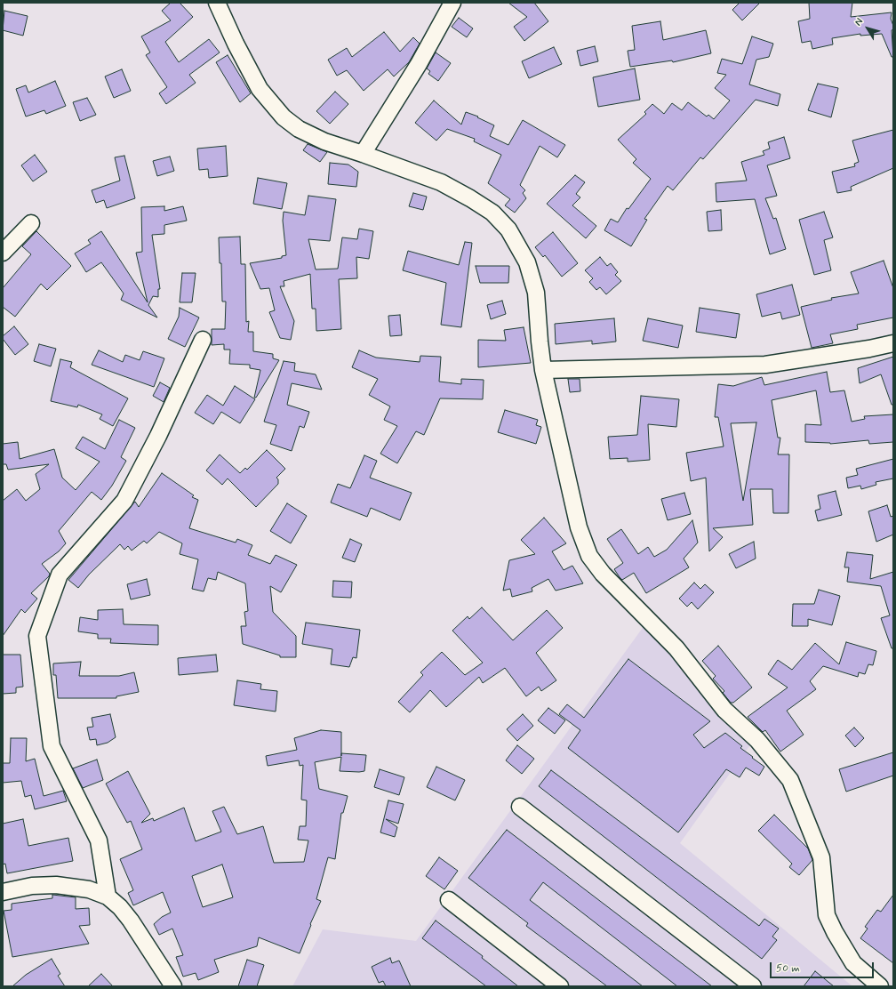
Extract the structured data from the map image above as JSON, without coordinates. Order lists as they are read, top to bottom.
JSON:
{
  "scale_bar": "50 m",
  "north": "top left"
}
